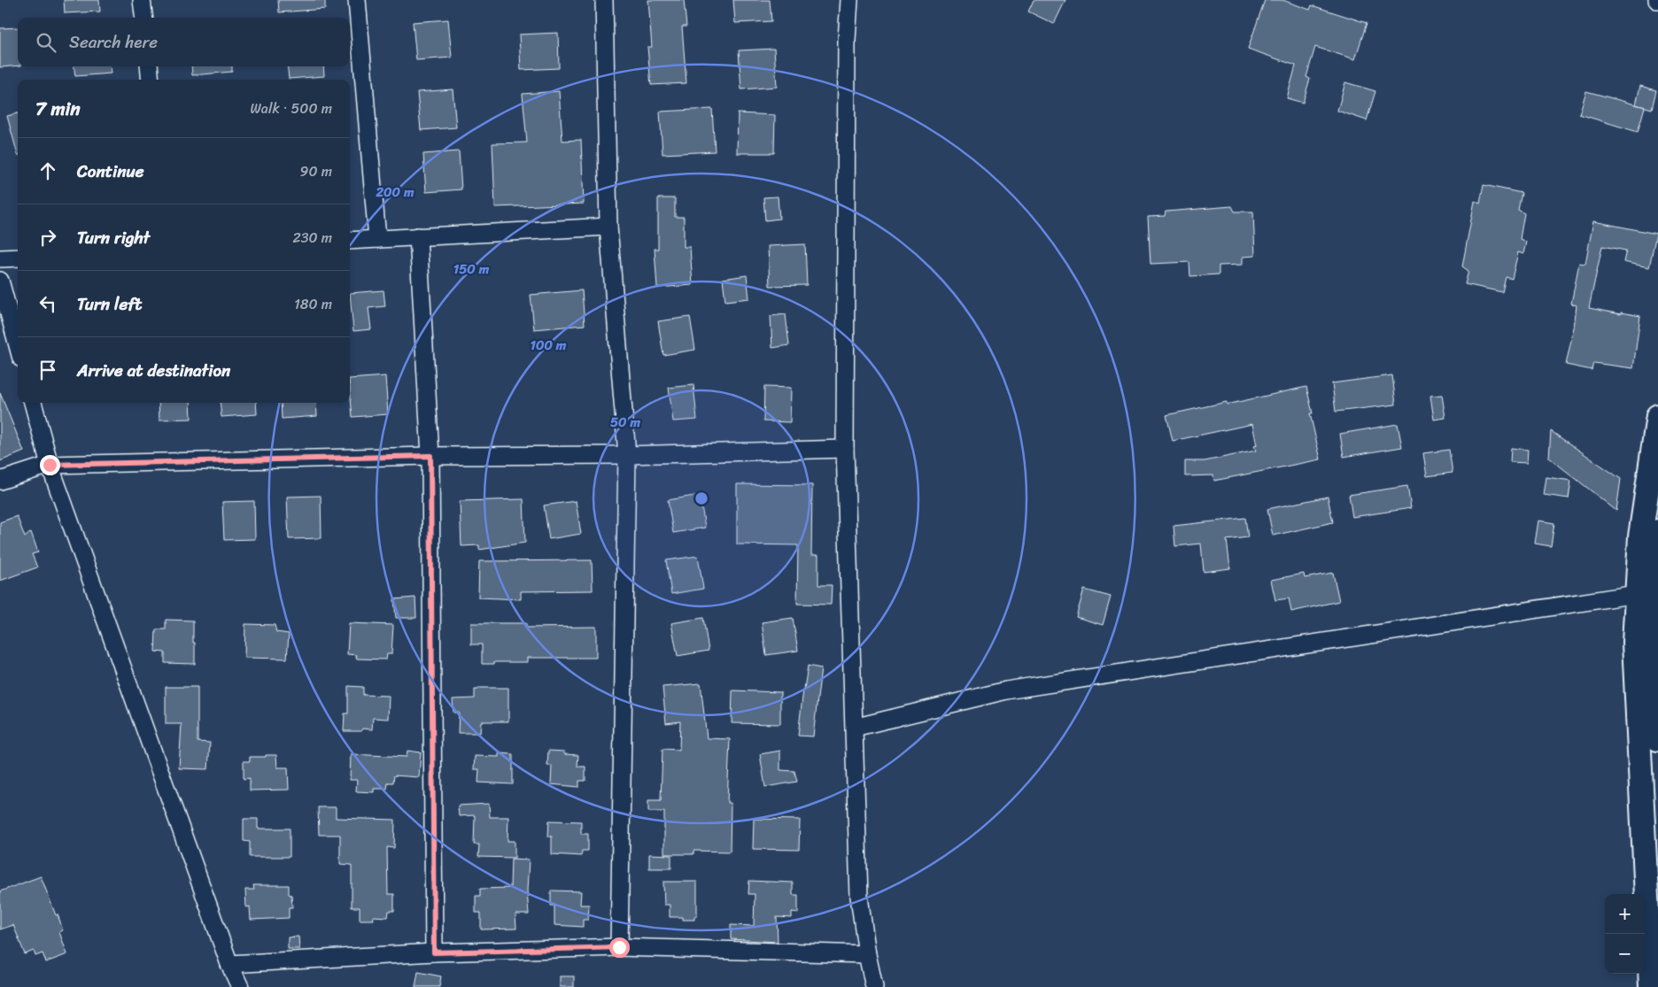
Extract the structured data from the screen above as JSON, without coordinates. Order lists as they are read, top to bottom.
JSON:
{
  "page": {
    "search": "Search here",
    "heading": ["7 min", "Walk · 500 m"],
    "list": [
      ["Continue", "90 m"],
      ["Turn right", "230 m"],
      ["Turn left", "180 m"],
      "Arrive at destination"
    ],
    "map_buttons": ["+", "−"]
  },
  "rings": [
    "200 m",
    "150 m",
    "100 m",
    "50 m"
  ]
}
